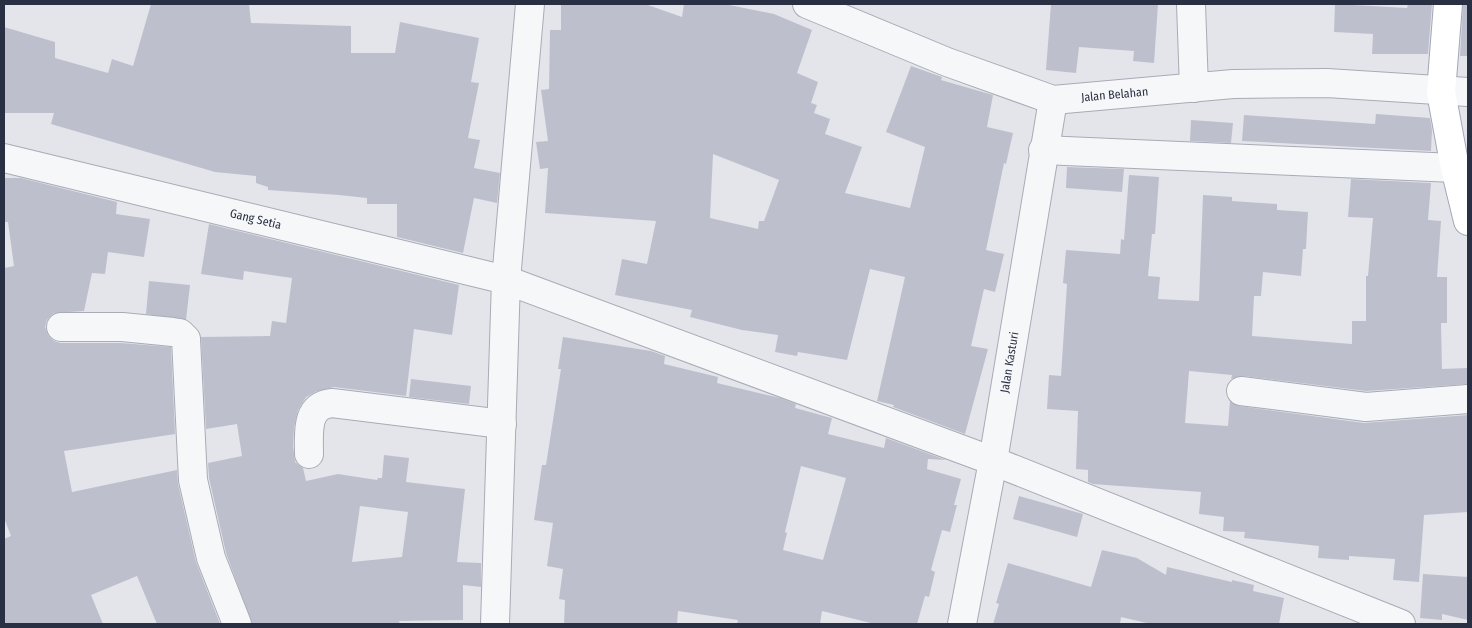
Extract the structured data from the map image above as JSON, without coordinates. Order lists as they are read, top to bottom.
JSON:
{
  "streets": {
    "street": ["Jalan Belahan", "Gang Setia", "Jalan Kasturi"]
  },
  "crossings": [
    ["Jalan Belahan", "Jalan Kasturi"],
    ["Gang Setia", "Jalan Kasturi"]
  ]
}
